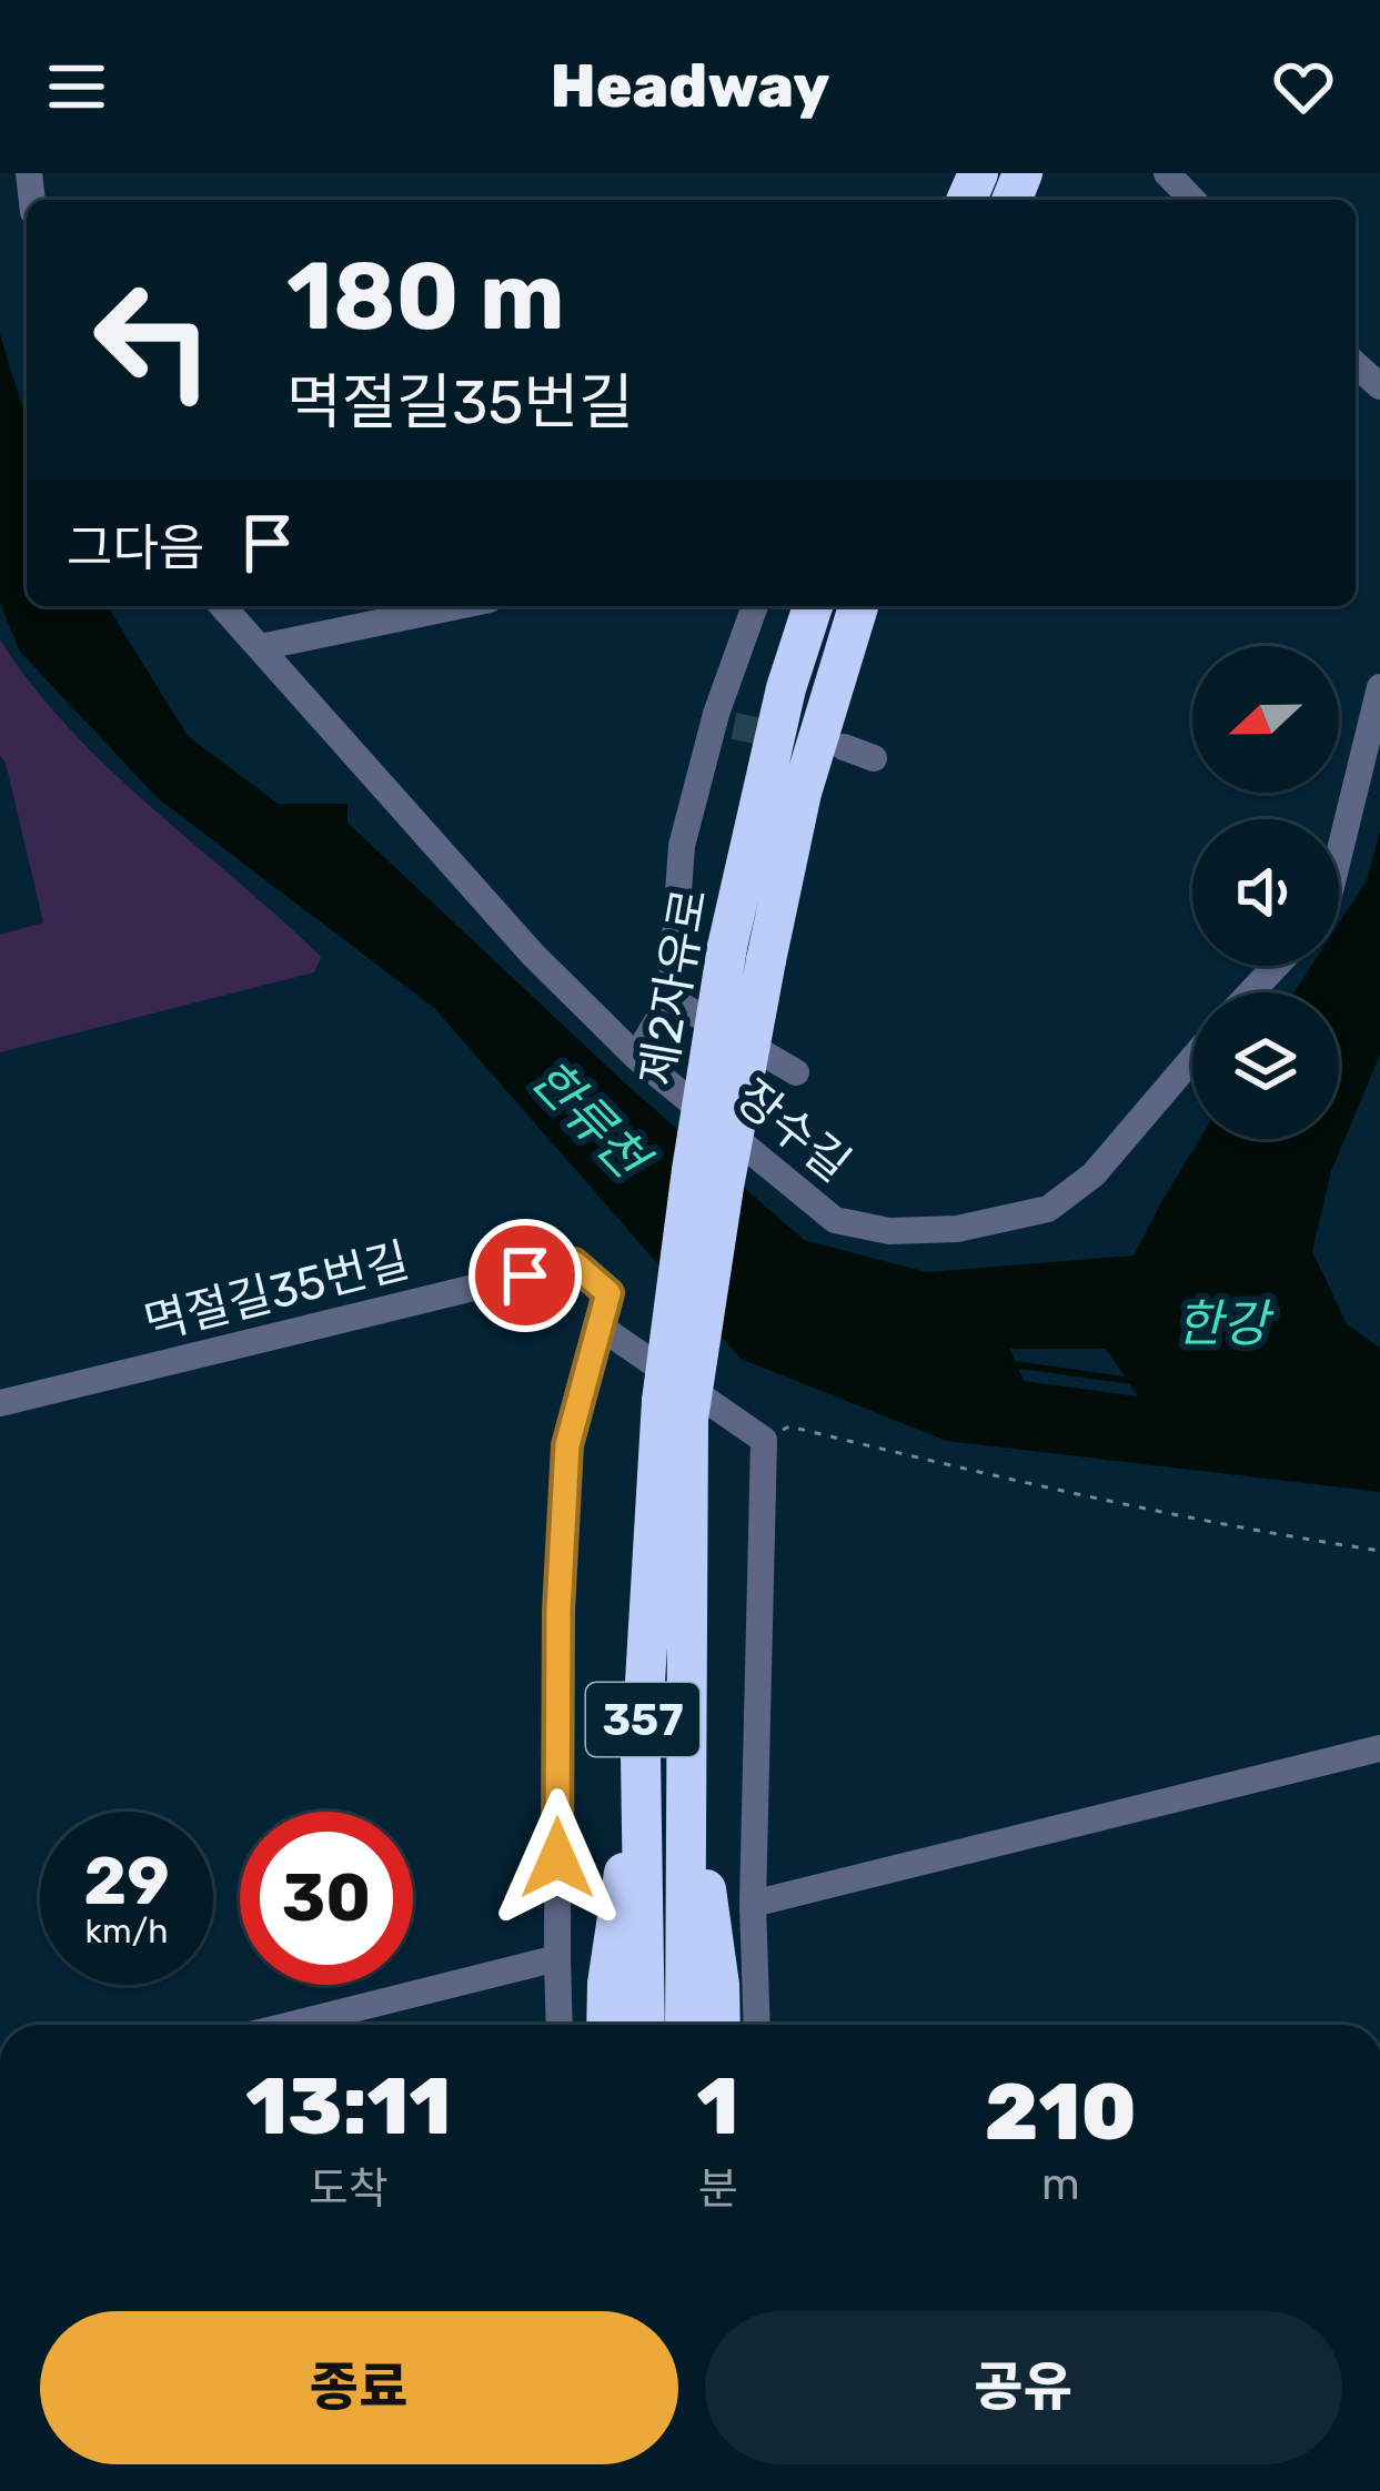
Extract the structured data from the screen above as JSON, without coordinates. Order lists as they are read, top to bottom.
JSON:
{
  "streets": {
    "highway": ["제2자유로", "357"],
    "street": ["장수길", "멱절길35번길"]
  },
  "water": ["한류천", "한강"],
  "north": "left",
  "page": {
    "header": "Headway",
    "turn": ["180 m", "멱절길35번길"],
    "then": "그다음",
    "speed": "29 km/h",
    "limit": "30",
    "eta": [
      "13:11",
      "도착",
      "1",
      "분",
      "210",
      "m"
    ],
    "buttons": ["종료", "공유"]
  }
}
